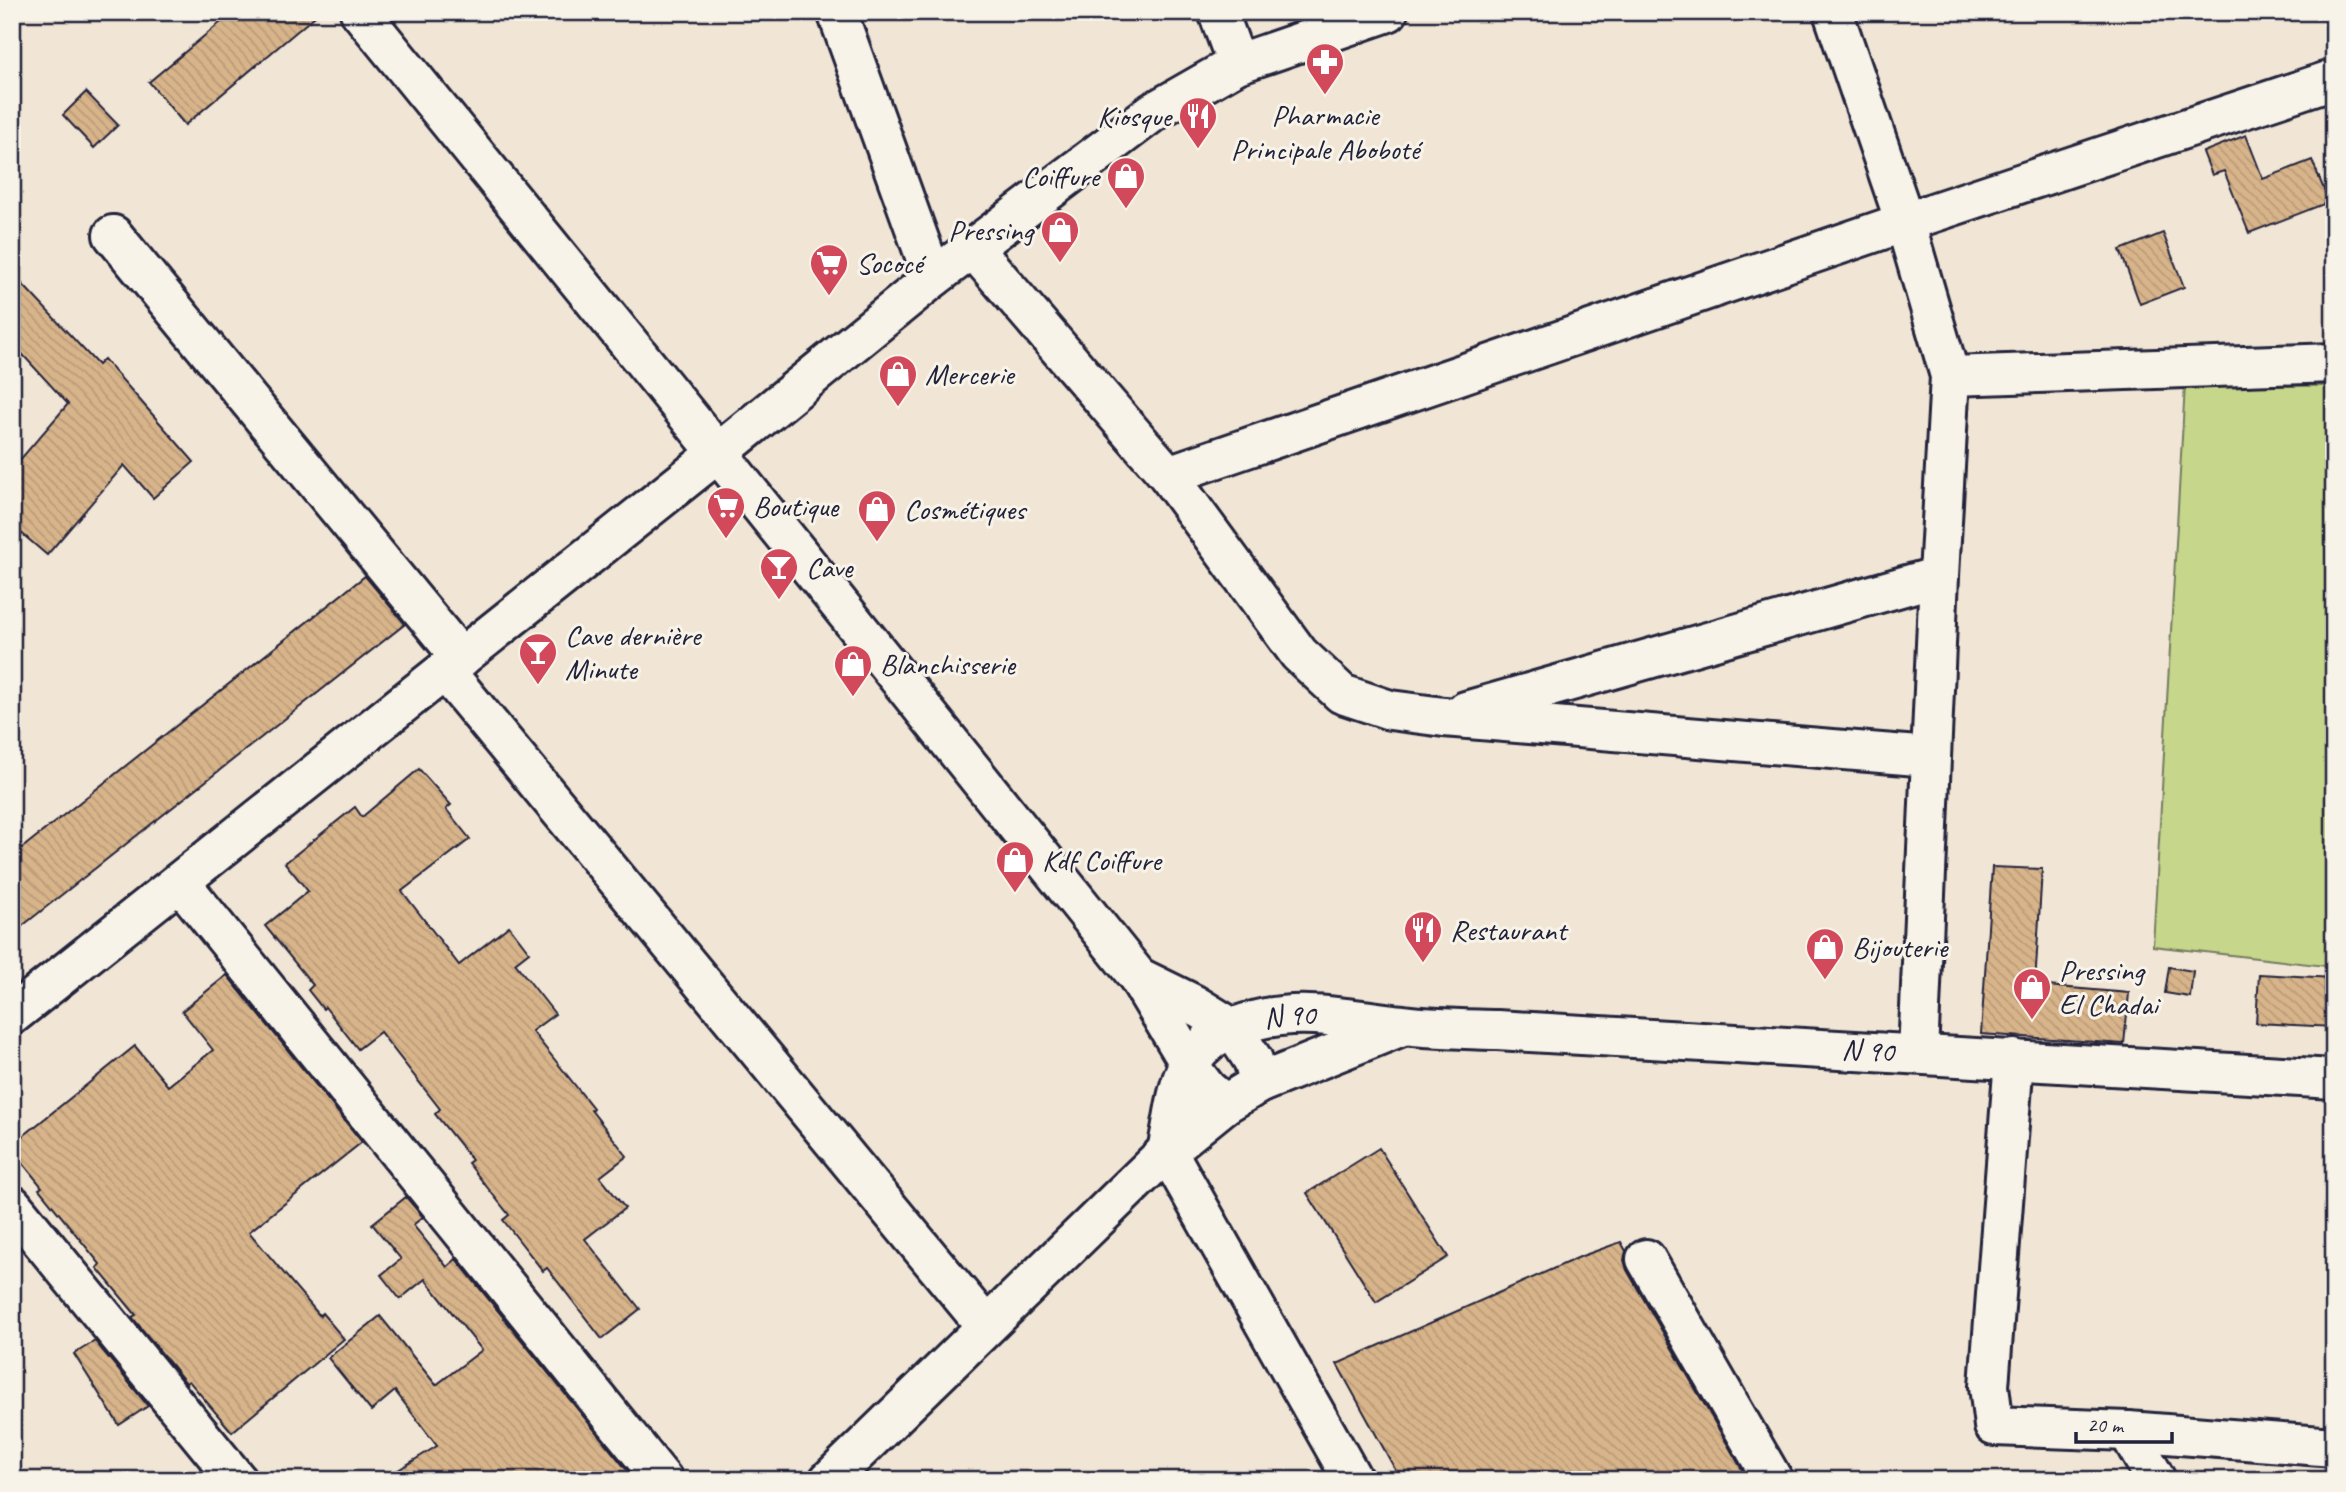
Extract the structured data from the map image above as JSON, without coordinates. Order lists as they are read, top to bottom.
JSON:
{
  "streets": {
    "street": ["N 90"]
  },
  "places": {
    "pharmacy": ["Pharmacie Principale Aboboté"],
    "restaurant": ["Kiosque", "Restaurant"],
    "shop": [
      "Coiffure",
      "Pressing",
      "Mercerie",
      "Cosmétiques",
      "Blanchisserie",
      "Kdf Coiffure",
      "Bijouterie",
      "Pressing El Chadai"
    ],
    "supermarket": ["Sococé", "Boutique"],
    "bar": ["Cave", "Cave dernière Minute"]
  },
  "scale_bar": "20 m"
}
